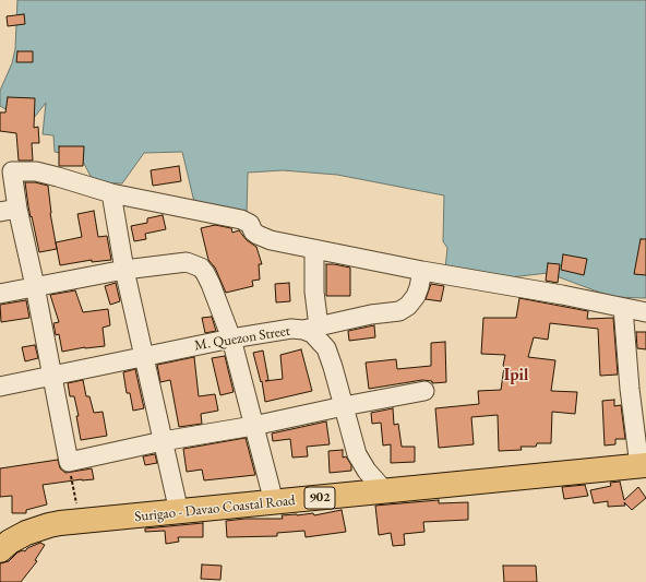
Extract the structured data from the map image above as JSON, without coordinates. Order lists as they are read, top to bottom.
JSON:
{
  "streets": {
    "highway": ["902", "Surigao - Davao Coastal Road"],
    "street": ["M. Quezon Street"]
  },
  "crossings": [
    ["M. Quezon Street", "Surigao - Davao Coastal Road"]
  ],
  "districts": ["Ipil"]
}
